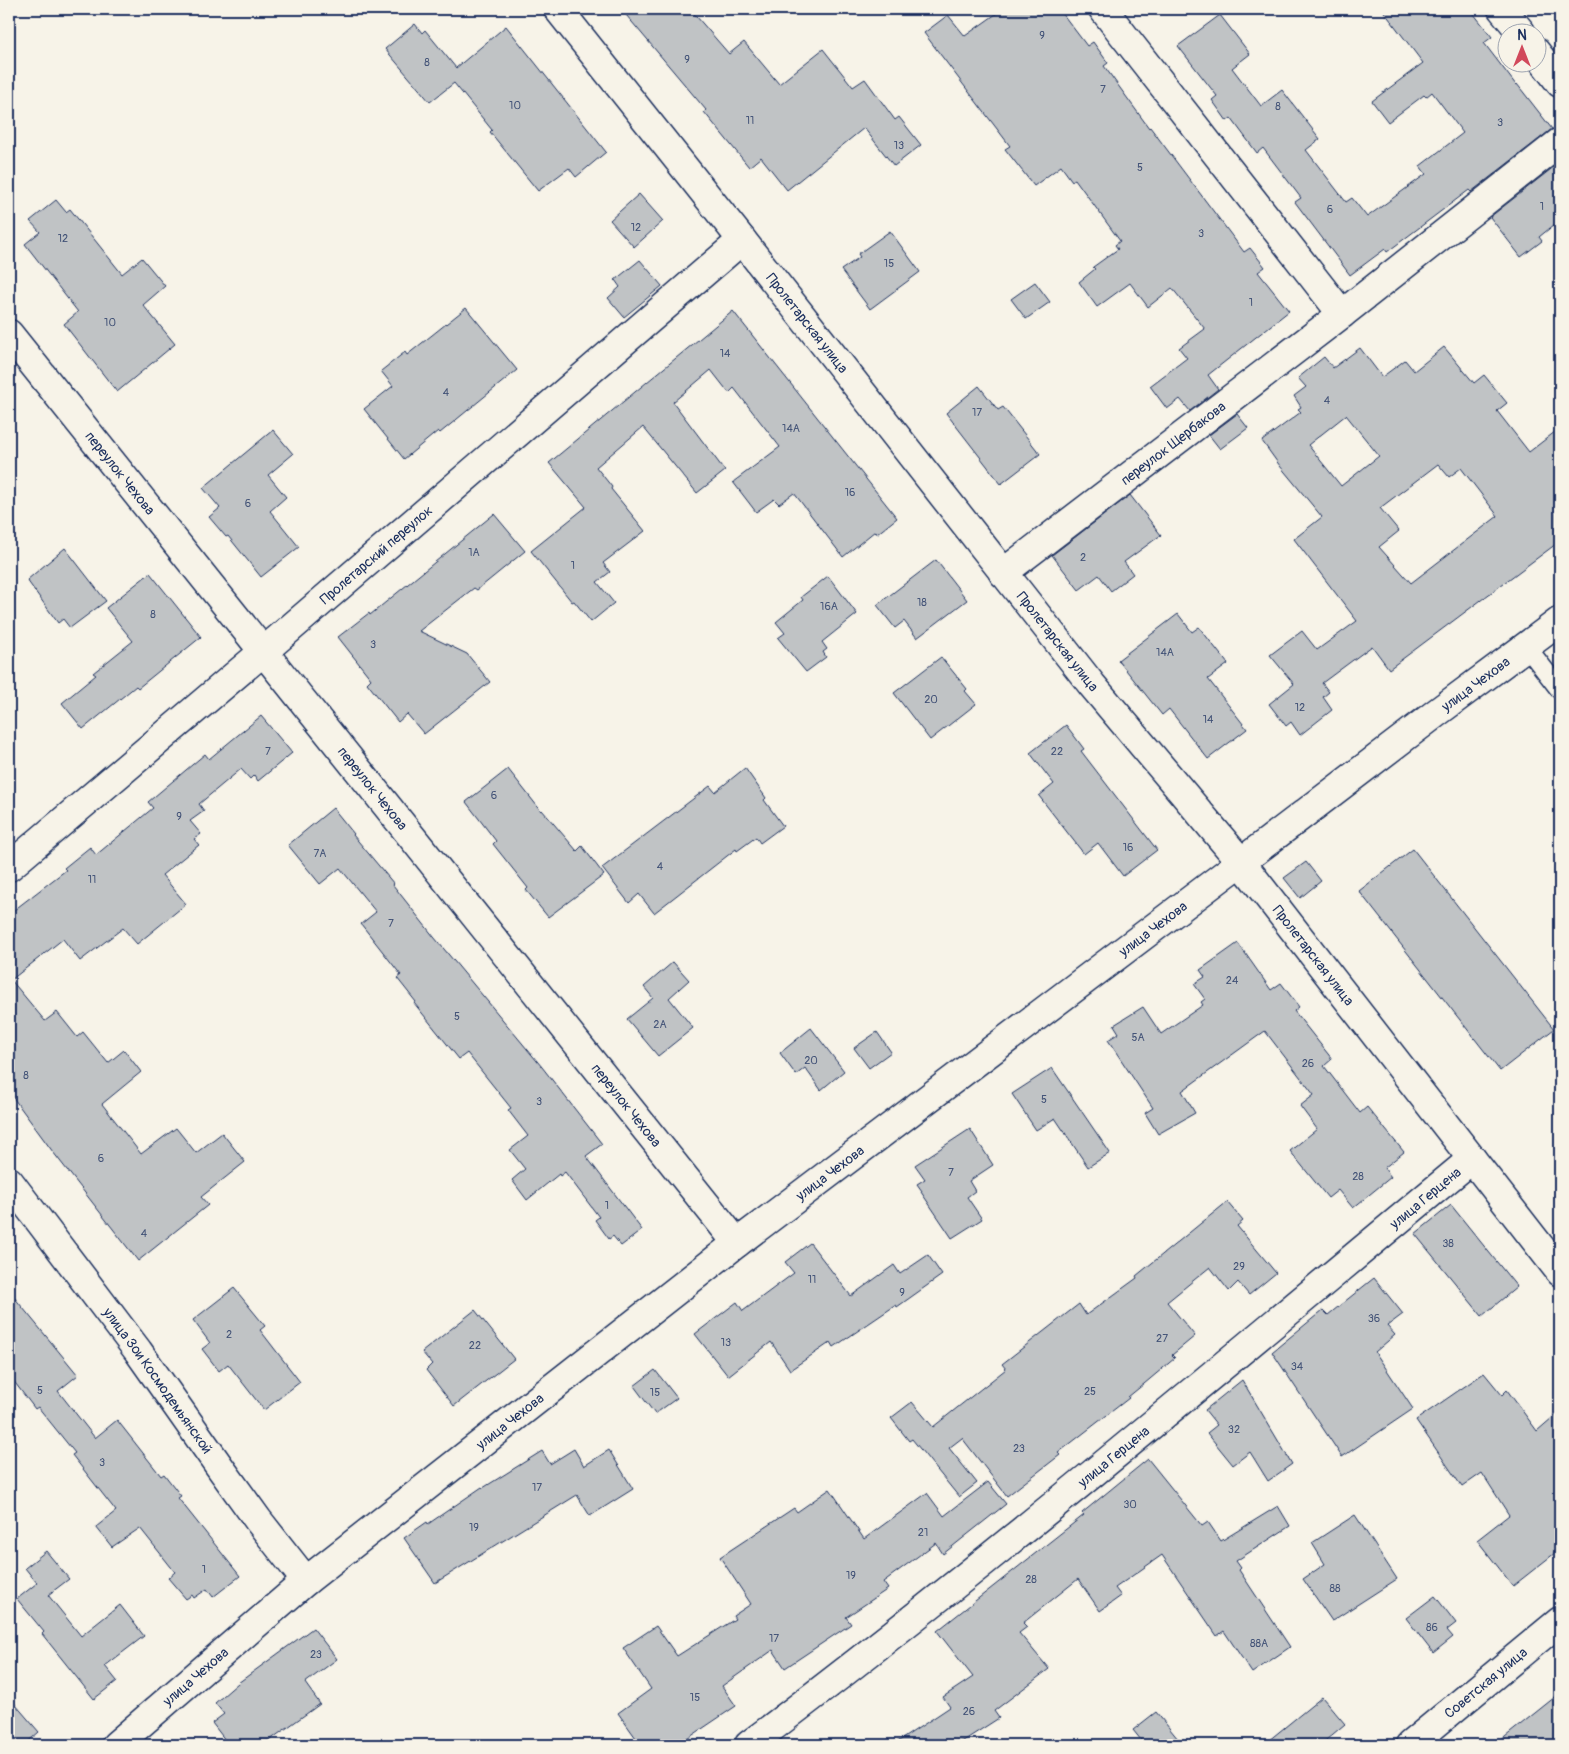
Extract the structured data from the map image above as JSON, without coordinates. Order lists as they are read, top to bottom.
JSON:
{
  "streets": {
    "street": [
      "Пролетарская улица",
      "переулок Щербакова",
      "переулок Чехова",
      "Пролетарский переулок",
      "улица Чехова",
      "улица Герцена",
      "улица Зои Космодемьянской",
      "Советская улица"
    ]
  },
  "crossings": [
    ["Пролетарская улица", "переулок Щербакова"],
    ["Пролетарская улица", "Пролетарский переулок"],
    ["Пролетарская улица", "улица Чехова"],
    ["Пролетарская улица", "улица Герцена"],
    ["переулок Чехова", "Пролетарский переулок"],
    ["переулок Чехова", "улица Чехова"],
    ["улица Чехова", "улица Зои Космодемьянской"]
  ],
  "house_numbers": [
    "9",
    "9",
    "8",
    "7",
    "10",
    "8",
    "11",
    "3",
    "13",
    "5",
    "1",
    "6",
    "12",
    "3",
    "12",
    "15",
    "1",
    "10",
    "14",
    "4",
    "4",
    "17",
    "14А",
    "16",
    "6",
    "1А",
    "2",
    "1",
    "18",
    "16А",
    "8",
    "3",
    "14А",
    "20",
    "12",
    "14",
    "7",
    "22",
    "6",
    "9",
    "16",
    "7А",
    "4",
    "11",
    "7",
    "24",
    "5",
    "2А",
    "5А",
    "20",
    "26",
    "8",
    "5",
    "3",
    "6",
    "7",
    "28",
    "1",
    "4",
    "38",
    "29",
    "11",
    "9",
    "36",
    "2",
    "27",
    "13",
    "22",
    "34",
    "5",
    "25",
    "15",
    "32",
    "23",
    "3",
    "17",
    "30",
    "19",
    "21",
    "1",
    "19",
    "28",
    "88",
    "86",
    "17",
    "88А",
    "23",
    "15",
    "26"
  ],
  "north": "top"
}
